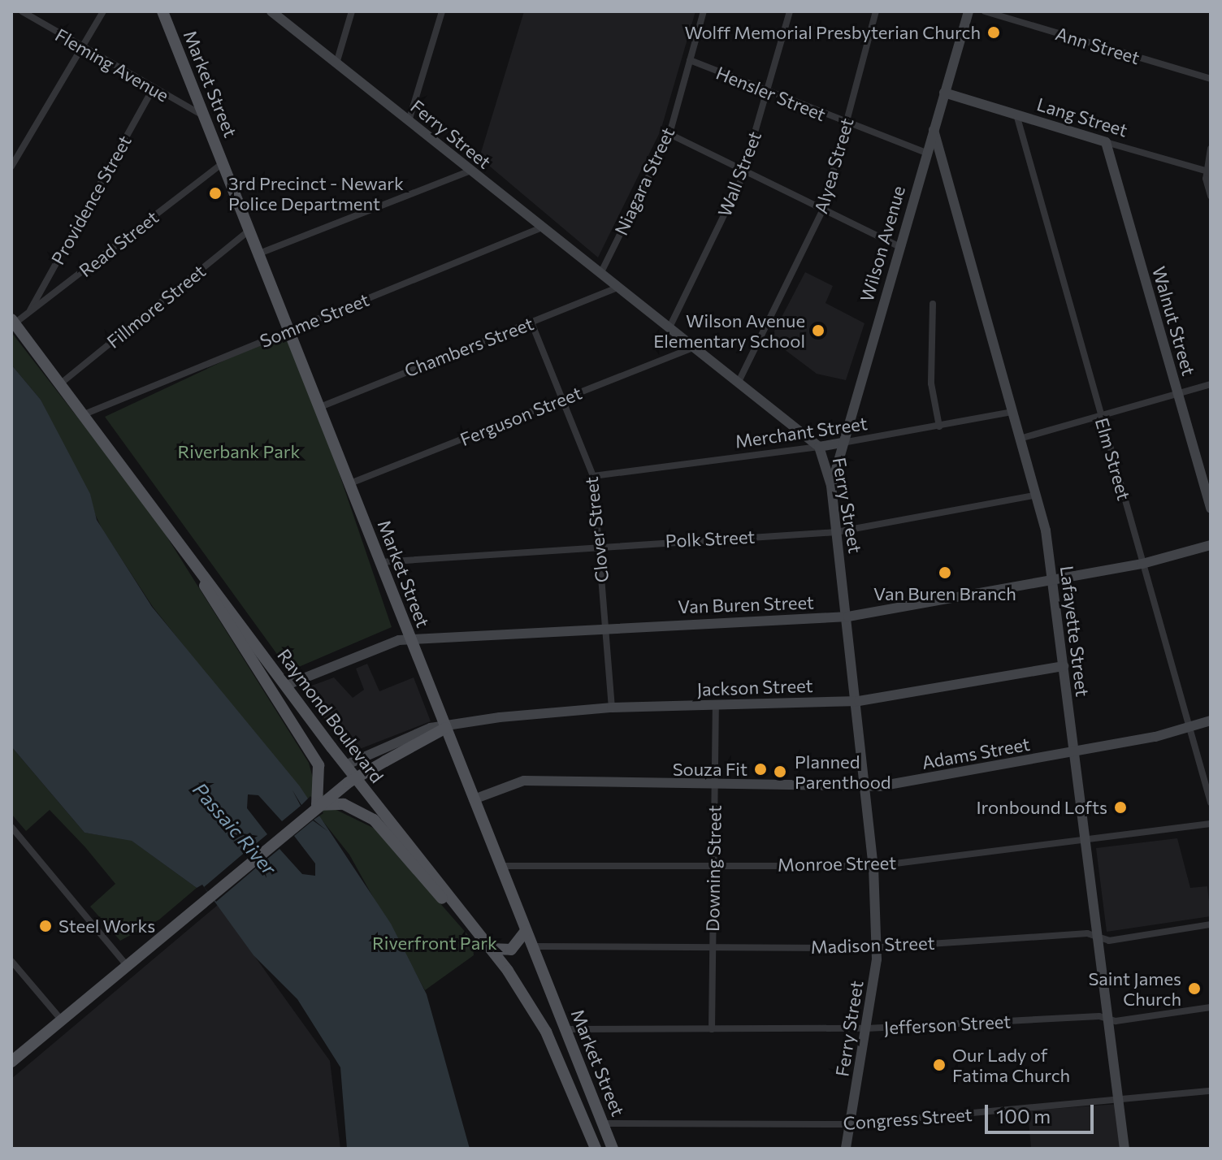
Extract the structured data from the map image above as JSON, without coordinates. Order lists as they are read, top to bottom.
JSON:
{
  "streets": {
    "main road": ["Market Street", "Jackson Street", "Raymond Boulevard"],
    "street": [
      "Ann Street",
      "Fleming Avenue",
      "Hensler Street",
      "Lang Street",
      "Ferry Street",
      "Alyea Street",
      "Wall Street",
      "Niagara Street",
      "Providence Street",
      "Read Street",
      "Wilson Avenue",
      "Fillmore Street",
      "Somme Street",
      "Walnut Street",
      "Chambers Street",
      "Ferguson Street",
      "Merchant Street",
      "Elm Street",
      "Clover Street",
      "Polk Street",
      "Van Buren Street",
      "Lafayette Street",
      "Adams Street",
      "Monroe Street",
      "Downing Street",
      "Madison Street",
      "Jefferson Street",
      "Congress Street"
    ]
  },
  "crossings": [
    ["Fleming Avenue", "Market Street"],
    ["Fleming Avenue", "Providence Street"],
    ["Market Street", "Read Street"],
    ["Market Street", "Fillmore Street"],
    ["Market Street", "Somme Street"],
    ["Market Street", "Chambers Street"],
    ["Market Street", "Ferguson Street"],
    ["Market Street", "Polk Street"],
    ["Market Street", "Van Buren Street"],
    ["Market Street", "Jackson Street"],
    ["Market Street", "Adams Street"],
    ["Market Street", "Monroe Street"],
    ["Market Street", "Madison Street"],
    ["Market Street", "Jefferson Street"],
    ["Market Street", "Congress Street"],
    ["Hensler Street", "Alyea Street"],
    ["Hensler Street", "Wall Street"],
    ["Hensler Street", "Niagara Street"],
    ["Hensler Street", "Wilson Avenue"],
    ["Lang Street", "Wilson Avenue"],
    ["Lang Street", "Walnut Street"],
    ["Lang Street", "Elm Street"],
    ["Ferry Street", "Alyea Street"],
    ["Ferry Street", "Wall Street"],
    ["Ferry Street", "Niagara Street"],
    ["Ferry Street", "Wilson Avenue"],
    ["Ferry Street", "Somme Street"],
    ["Ferry Street", "Chambers Street"],
    ["Ferry Street", "Ferguson Street"],
    ["Ferry Street", "Merchant Street"],
    ["Ferry Street", "Polk Street"],
    ["Ferry Street", "Van Buren Street"],
    ["Ferry Street", "Jackson Street"],
    ["Ferry Street", "Adams Street"],
    ["Ferry Street", "Monroe Street"],
    ["Ferry Street", "Madison Street"],
    ["Ferry Street", "Jefferson Street"],
    ["Ferry Street", "Congress Street"],
    ["Providence Street", "Read Street"],
    ["Read Street", "Raymond Boulevard"],
    ["Wilson Avenue", "Merchant Street"],
    ["Wilson Avenue", "Lafayette Street"],
    ["Fillmore Street", "Raymond Boulevard"],
    ["Somme Street", "Raymond Boulevard"],
    ["Chambers Street", "Clover Street"],
    ["Ferguson Street", "Clover Street"],
    ["Merchant Street", "Clover Street"],
    ["Merchant Street", "Lafayette Street"],
    ["Elm Street", "Van Buren Street"],
    ["Elm Street", "Adams Street"],
    ["Clover Street", "Polk Street"],
    ["Clover Street", "Van Buren Street"],
    ["Clover Street", "Jackson Street"],
    ["Polk Street", "Lafayette Street"],
    ["Van Buren Street", "Lafayette Street"],
    ["Van Buren Street", "Raymond Boulevard"],
    ["Lafayette Street", "Jackson Street"],
    ["Lafayette Street", "Adams Street"],
    ["Lafayette Street", "Monroe Street"],
    ["Lafayette Street", "Madison Street"],
    ["Lafayette Street", "Jefferson Street"],
    ["Lafayette Street", "Congress Street"],
    ["Jackson Street", "Raymond Boulevard"],
    ["Jackson Street", "Downing Street"],
    ["Adams Street", "Downing Street"],
    ["Monroe Street", "Downing Street"],
    ["Downing Street", "Madison Street"],
    ["Downing Street", "Jefferson Street"]
  ],
  "water": ["Passaic River"],
  "parks": ["Riverbank Park", "Riverfront Park"],
  "places": [
    "Wolff Memorial Presbyterian Church",
    "3rd Precinct - Newark Police Department",
    "Wilson Avenue Elementary School",
    "Van Buren Branch",
    "Souza Fit",
    "Planned Parenthood",
    "Ironbound Lofts",
    "Steel Works",
    "Saint James Church",
    "Our Lady of Fatima Church"
  ],
  "scale_bar": "100 m"
}
